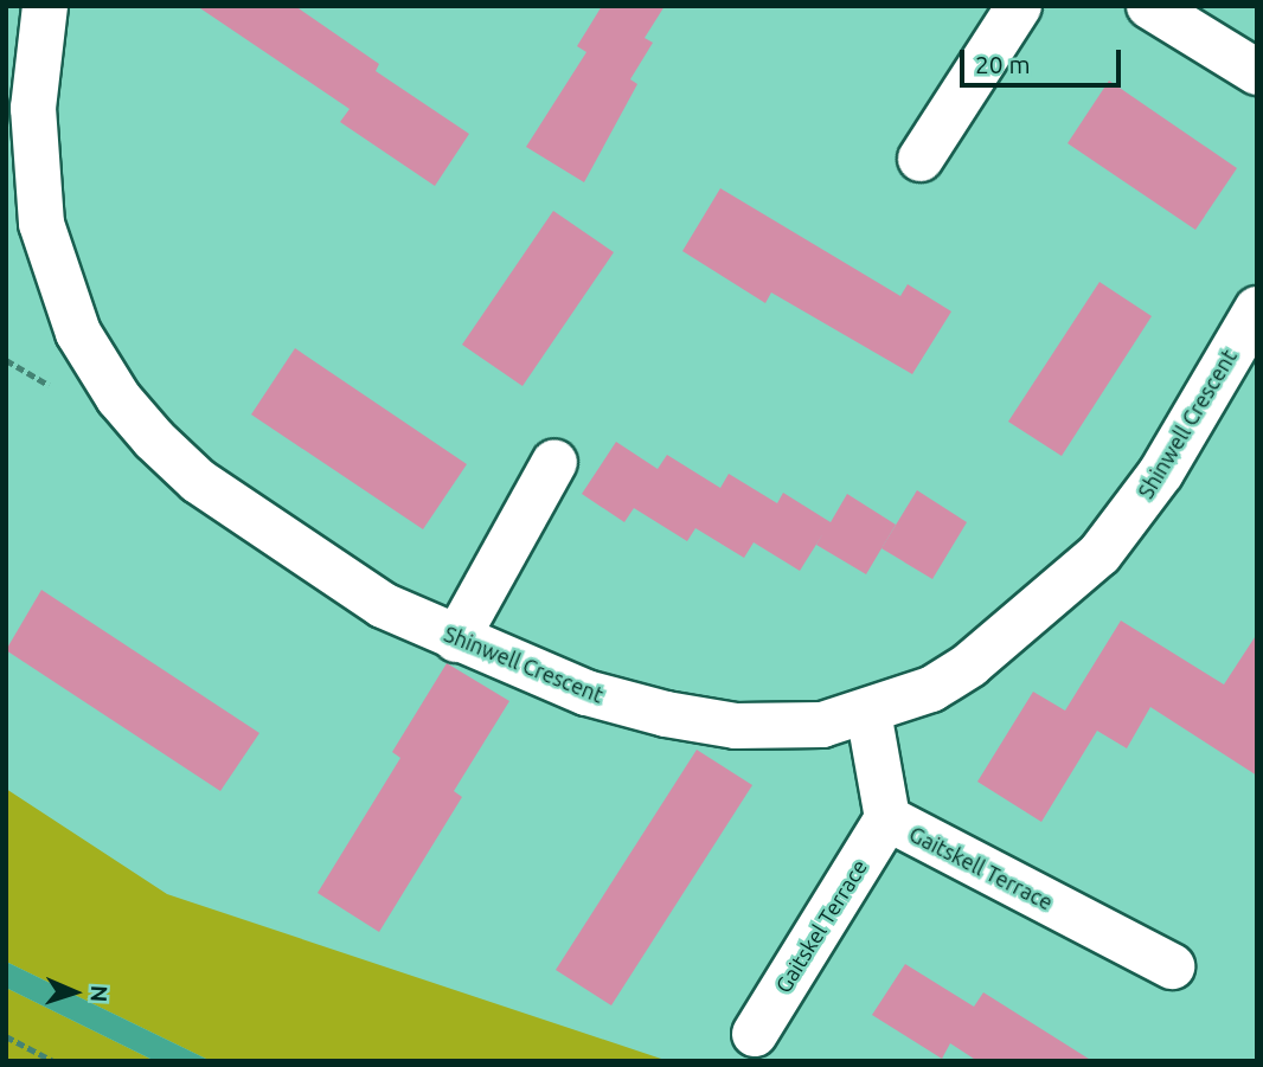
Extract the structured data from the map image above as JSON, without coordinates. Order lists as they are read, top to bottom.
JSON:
{
  "streets": {
    "street": ["Shinwell Crescent", "Gaitskell Terrace", "Gaitskel Terrace"]
  },
  "crossings": [
    ["Shinwell Crescent", "Gaitskell Terrace"],
    ["Gaitskell Terrace", "Gaitskel Terrace"]
  ],
  "scale_bar": "20 m",
  "north": "right"
}
